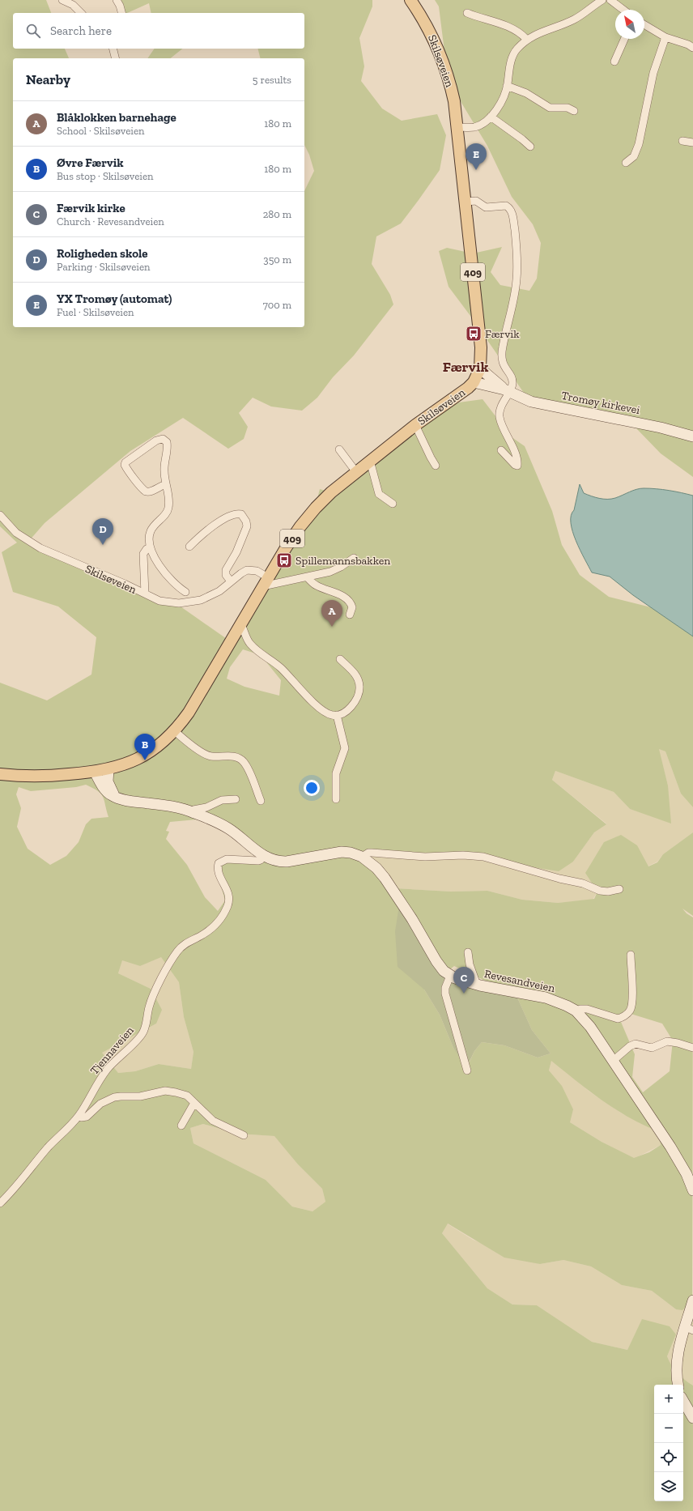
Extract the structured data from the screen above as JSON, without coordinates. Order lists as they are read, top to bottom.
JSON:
{
  "streets": {
    "main road": [
      "Skilsøveien",
      "409",
      "Tromøy kirkevei",
      "Revesandveien"
    ],
    "street": ["Tjennaveien"]
  },
  "crossings": [
    ["Skilsøveien", "Tromøy kirkevei"]
  ],
  "districts": ["Færvik"],
  "places": {
    "bus stop": ["Færvik", "Spillemannsbakken"]
  },
  "north": "top left",
  "page": {
    "search": "Search here",
    "heading": ["Nearby", "5 results"],
    "list": [
      {
        "mark": "A",
        "name": "Blåklokken barnehage",
        "note": "School · Skilsøveien",
        "value": "180 m"
      },
      {
        "mark": "B",
        "name": "Øvre Færvik",
        "note": "Bus stop · Skilsøveien",
        "value": "180 m"
      },
      {
        "mark": "C",
        "name": "Færvik kirke",
        "note": "Church · Revesandveien",
        "value": "280 m"
      },
      {
        "mark": "D",
        "name": "Roligheden skole",
        "note": "Parking · Skilsøveien",
        "value": "350 m"
      },
      {
        "mark": "E",
        "name": "YX Tromøy (automat)",
        "note": "Fuel · Skilsøveien",
        "value": "700 m"
      }
    ],
    "pins": [
      "E",
      "D",
      "A",
      "B",
      "C"
    ],
    "map_buttons": ["+", "−"]
  }
}
